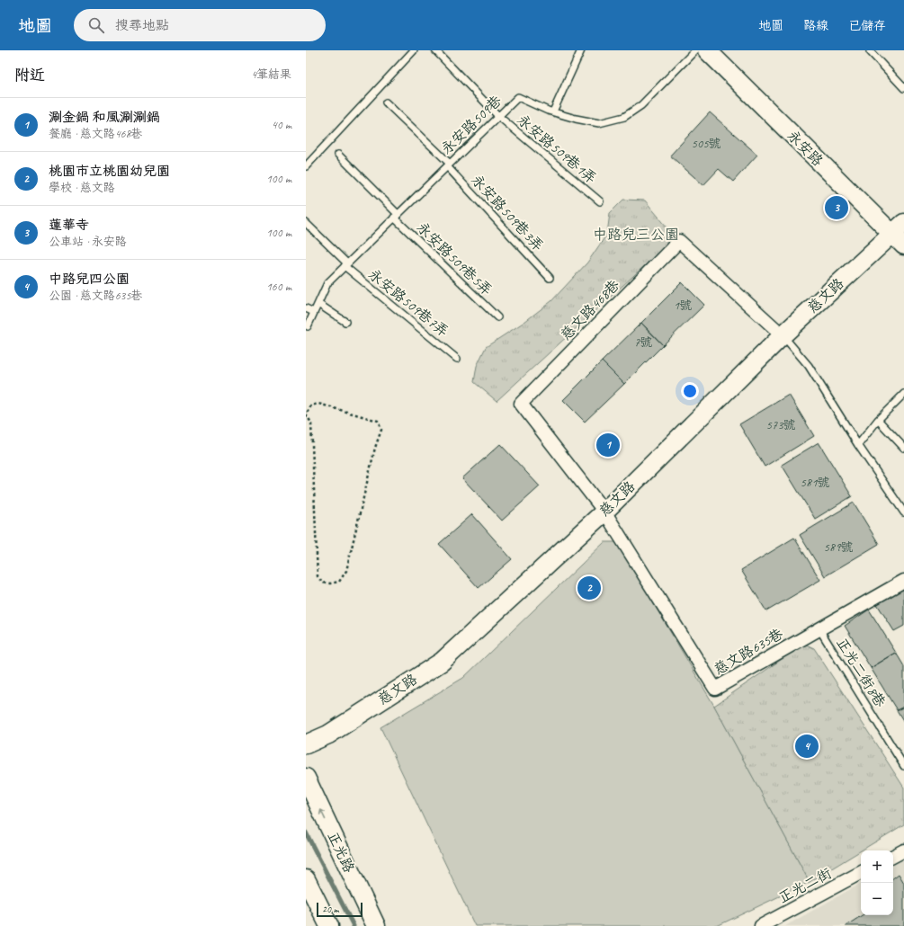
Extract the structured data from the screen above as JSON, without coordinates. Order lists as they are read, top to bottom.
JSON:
{
  "streets": {
    "street": [
      "永安路",
      "慈文路",
      "慈文路468巷",
      "慈文路635巷",
      "正光路",
      "正光二街"
    ],
    "lane": [
      "永安路509巷",
      "永安路509巷1弄",
      "永安路509巷3弄",
      "永安路509巷5弄",
      "永安路509巷7弄",
      "正光二街8巷"
    ]
  },
  "crossings": [
    ["永安路509巷", "永安路509巷1弄"],
    ["永安路509巷", "永安路509巷3弄"],
    ["永安路509巷", "永安路509巷5弄"],
    ["永安路509巷", "永安路509巷7弄"],
    ["永安路", "慈文路"],
    ["慈文路", "慈文路468巷"],
    ["慈文路", "慈文路635巷"],
    ["慈文路468巷", "慈文路635巷"],
    ["慈文路635巷", "正光二街8巷"]
  ],
  "parks": ["中路兒三公園"],
  "house_numbers": [
    "505號",
    "1號",
    "7號",
    "573號",
    "581號",
    "589號"
  ],
  "scale_bar": "20 m",
  "page": {
    "header": "地圖",
    "search": "搜尋地點",
    "nav": ["地圖", "路線", "已儲存"],
    "heading": ["附近", "4筆結果"],
    "list": [
      {
        "mark": "1",
        "name": "涮金鍋 和風涮涮鍋",
        "note": "餐廳 · 慈文路468巷",
        "value": "40 m"
      },
      {
        "mark": "2",
        "name": "桃園市立桃園幼兒園",
        "note": "學校 · 慈文路",
        "value": "100 m"
      },
      {
        "mark": "3",
        "name": "蓮華寺",
        "note": "公車站 · 永安路",
        "value": "100 m"
      },
      {
        "mark": "4",
        "name": "中路兒四公園",
        "note": "公園 · 慈文路635巷",
        "value": "160 m"
      }
    ],
    "pins": [
      "3",
      "1",
      "2",
      "4"
    ],
    "map_buttons": ["+", "−"],
    "scale": "20 m"
  }
}
